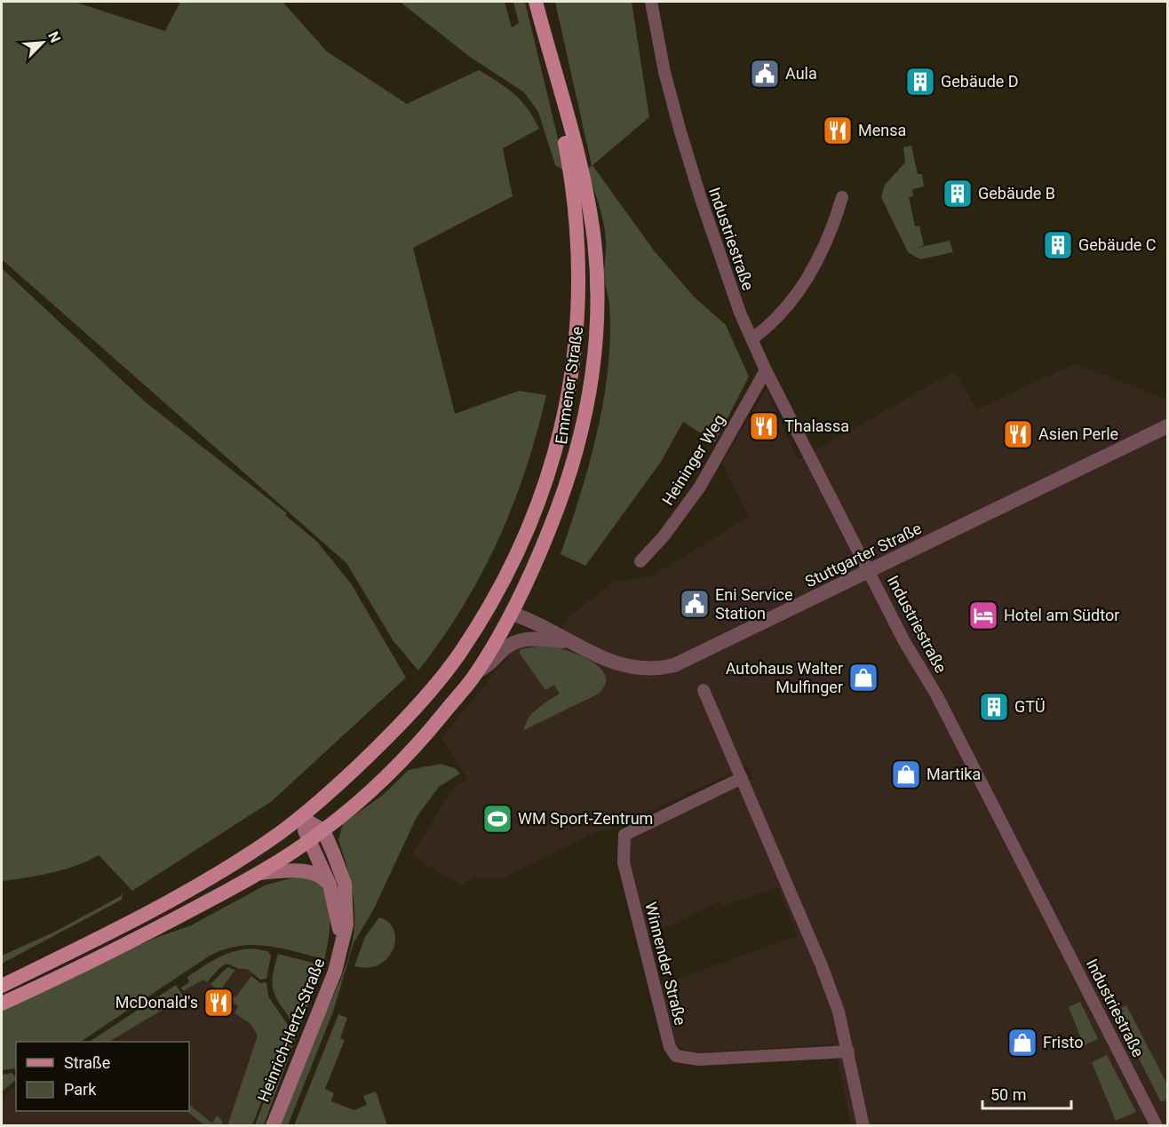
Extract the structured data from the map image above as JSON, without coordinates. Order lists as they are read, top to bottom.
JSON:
{
  "streets": {
    "main road": ["Emmener Straße", "Heinrich-Hertz-Straße"],
    "street": [
      "Industriestraße",
      "Heininger Weg",
      "Stuttgarter Straße",
      "Winnender Straße"
    ]
  },
  "crossings": [
    ["Industriestraße", "Heininger Weg"],
    ["Industriestraße", "Stuttgarter Straße"],
    ["Emmener Straße", "Stuttgarter Straße"],
    ["Emmener Straße", "Heinrich-Hertz-Straße"]
  ],
  "places": {
    "public building": ["Aula", "Eni Service Station"],
    "building": [
      "Gebäude D",
      "Gebäude B",
      "Gebäude C",
      "GTÜ"
    ],
    "restaurant": [
      "Mensa",
      "Thalassa",
      "Asien Perle",
      "McDonald's"
    ],
    "hotel": ["Hotel am Südtor"],
    "shop": ["Autohaus Walter Mulfinger", "Martika", "Fristo"],
    "sports": ["WM Sport-Zentrum"]
  },
  "legend": ["Straße", "Park"],
  "scale_bar": "50 m",
  "north": "top right"
}
